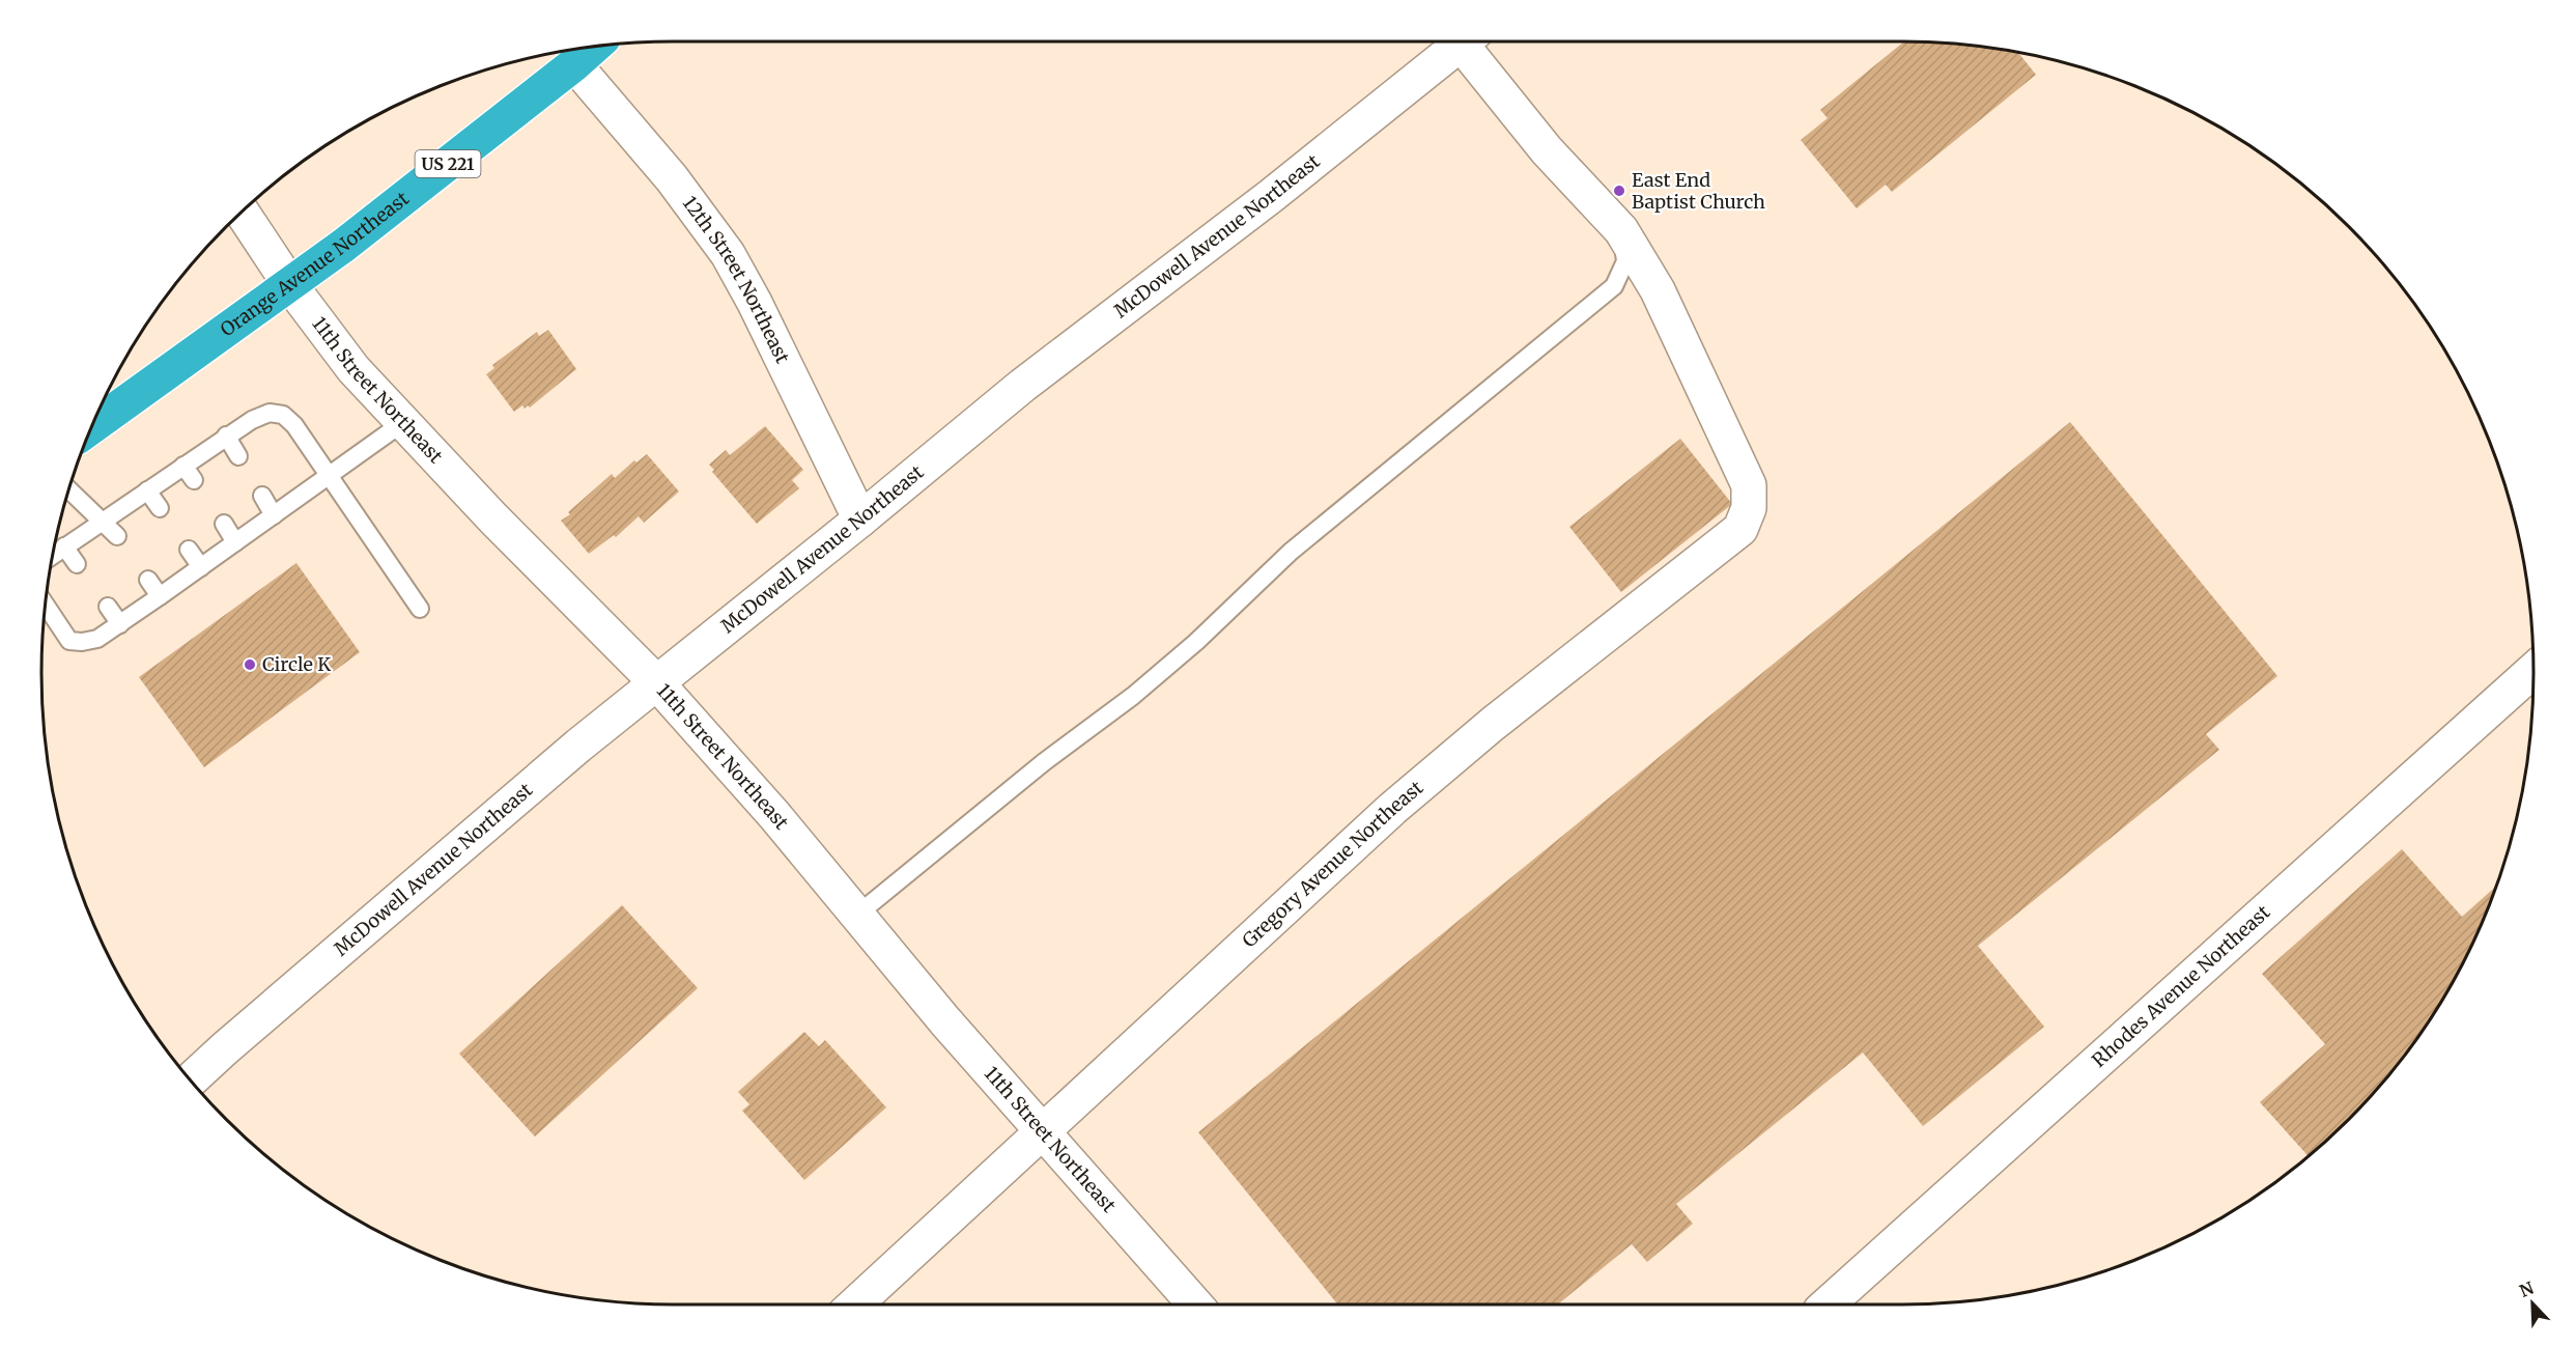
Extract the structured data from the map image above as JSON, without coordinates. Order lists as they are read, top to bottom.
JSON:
{
  "streets": {
    "highway": ["US 221", "Orange Avenue Northeast"],
    "street": [
      "McDowell Avenue Northeast",
      "12th Street Northeast",
      "11th Street Northeast",
      "Gregory Avenue Northeast",
      "Rhodes Avenue Northeast"
    ]
  },
  "crossings": [
    ["McDowell Avenue Northeast", "12th Street Northeast"],
    ["McDowell Avenue Northeast", "11th Street Northeast"],
    ["Orange Avenue Northeast", "12th Street Northeast"],
    ["Orange Avenue Northeast", "11th Street Northeast"],
    ["11th Street Northeast", "Gregory Avenue Northeast"]
  ],
  "places": ["East End Baptist Church", "Circle K"],
  "north": "top left"
}
